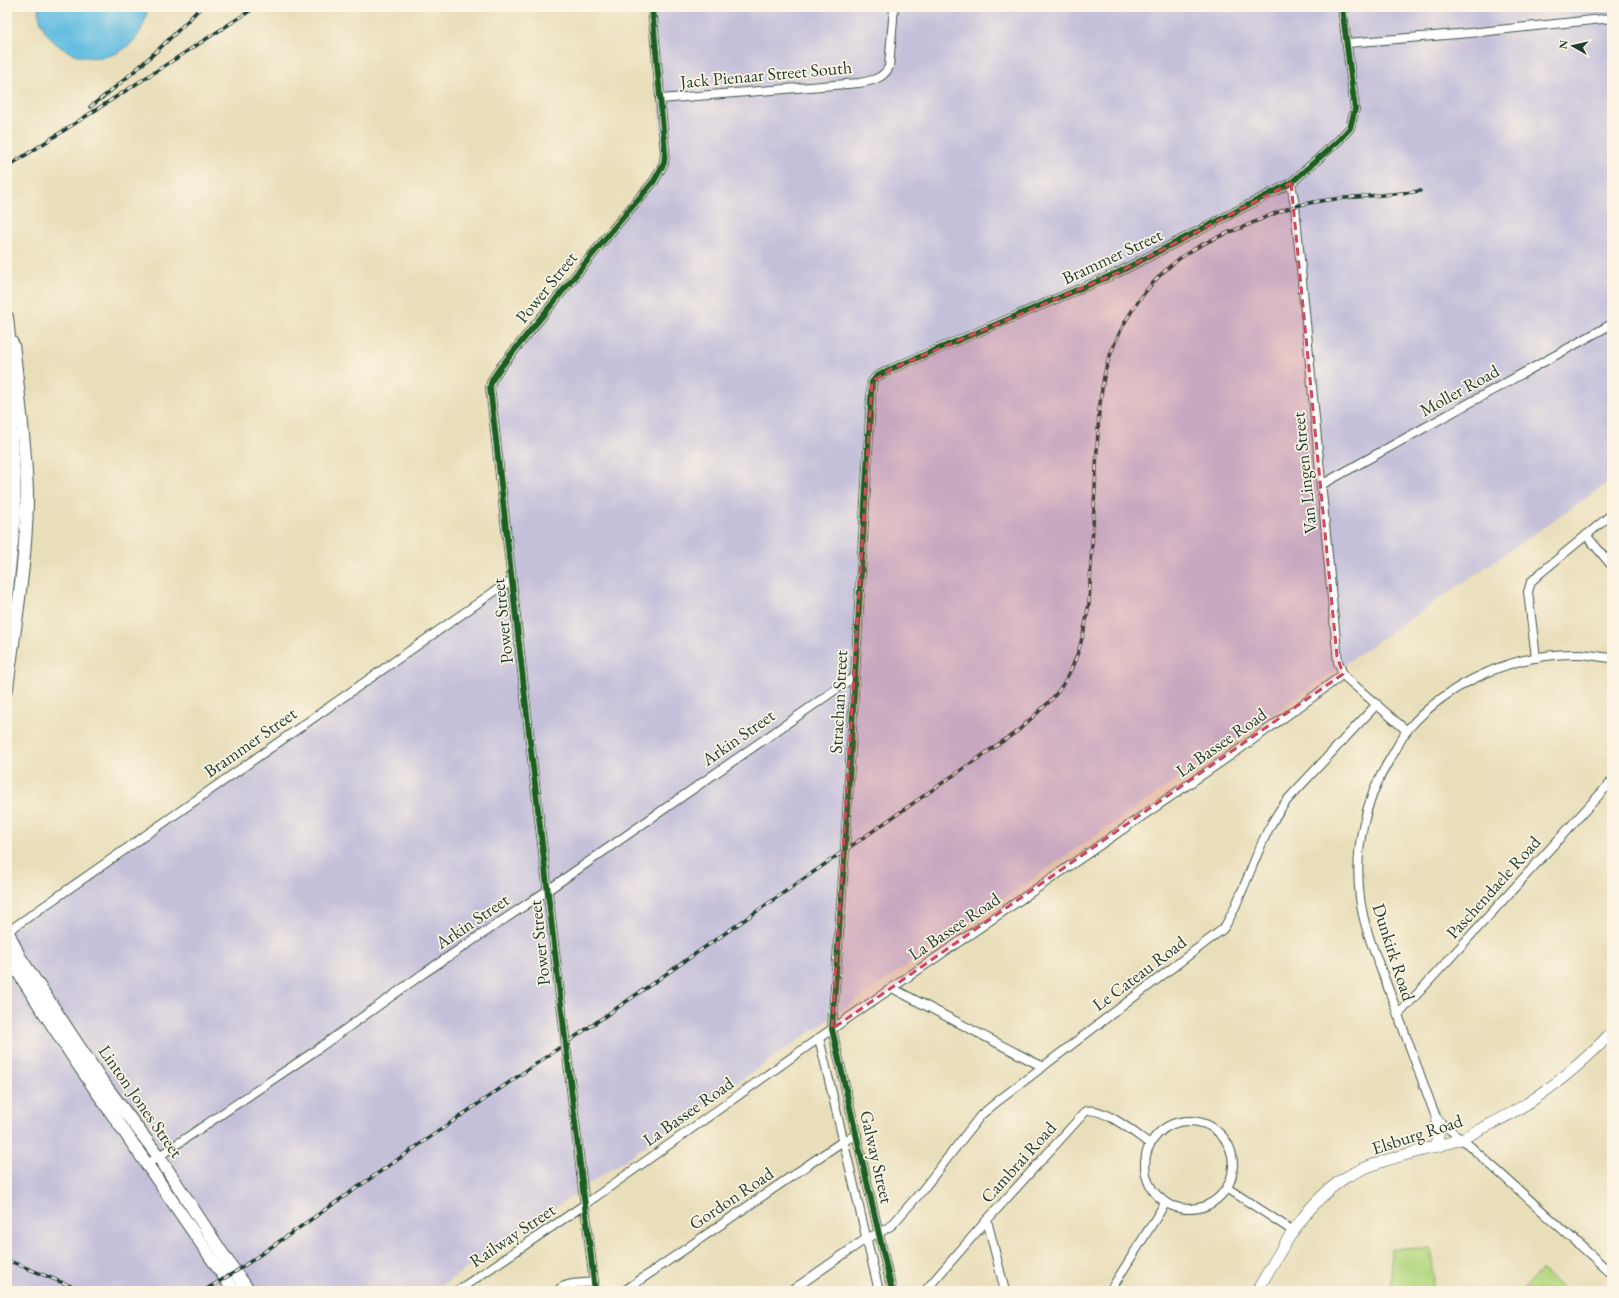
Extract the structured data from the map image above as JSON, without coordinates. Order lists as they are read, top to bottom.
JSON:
{
  "streets": {
    "main road": ["Linton Jones Street", "Elsburg Road"],
    "street": [
      "Jack Pienaar Street South",
      "Brammer Street",
      "Power Street",
      "Moller Road",
      "Van Lingen Street",
      "Strachan Street",
      "Arkin Street",
      "La Bassee Road",
      "Paschendaele Road",
      "Dunkirk Road",
      "Le Cateau Road",
      "Galway Street",
      "Cambrai Road",
      "Gordon Road",
      "Railway Street"
    ]
  },
  "crossings": [
    ["Jack Pienaar Street South", "Power Street"],
    ["Brammer Street", "Power Street"],
    ["Brammer Street", "Van Lingen Street"],
    ["Brammer Street", "Strachan Street"],
    ["Brammer Street", "Linton Jones Street"],
    ["Power Street", "Arkin Street"],
    ["Power Street", "La Bassee Road"],
    ["Power Street", "Railway Street"],
    ["Moller Road", "Van Lingen Street"],
    ["Van Lingen Street", "La Bassee Road"],
    ["Strachan Street", "Arkin Street"],
    ["Strachan Street", "La Bassee Road"],
    ["Strachan Street", "Galway Street"],
    ["Arkin Street", "Linton Jones Street"],
    ["La Bassee Road", "Galway Street"],
    ["La Bassee Road", "Railway Street"],
    ["Paschendaele Road", "Dunkirk Road"],
    ["Le Cateau Road", "Galway Street"],
    ["Galway Street", "Gordon Road"]
  ],
  "north": "left"
}
